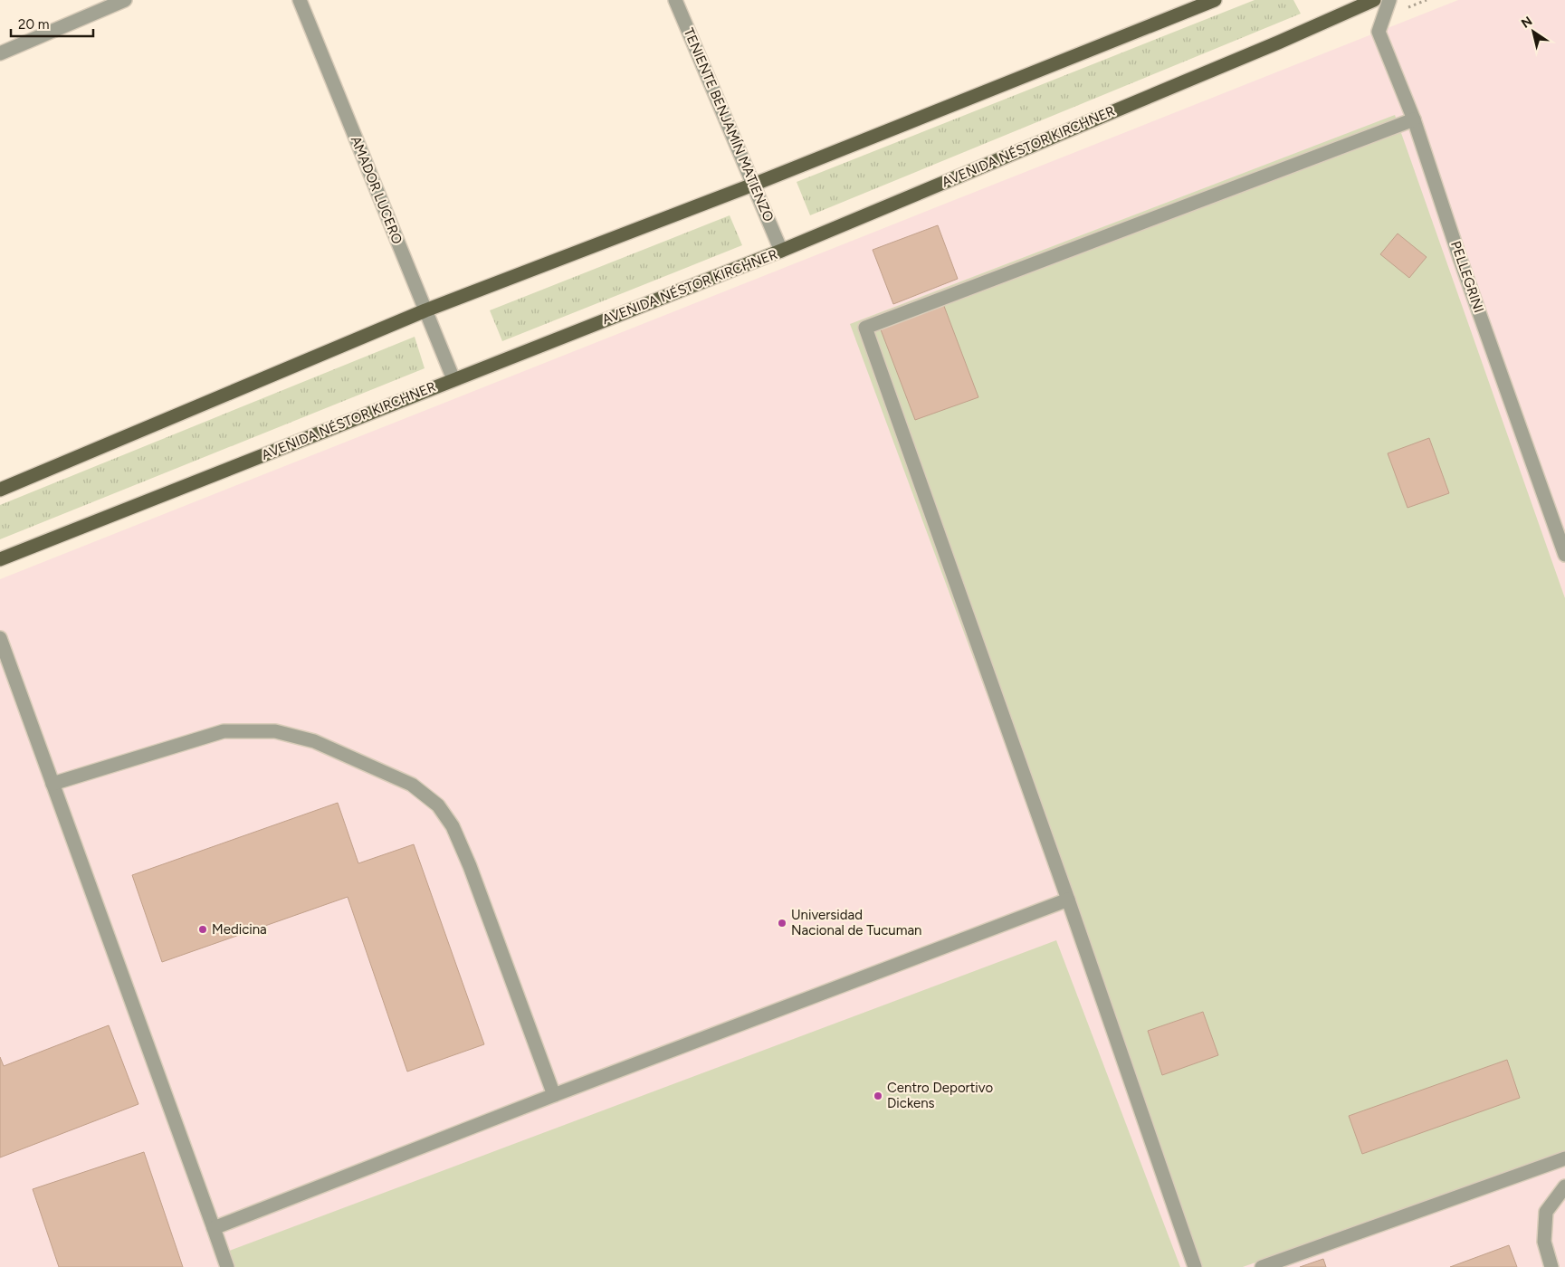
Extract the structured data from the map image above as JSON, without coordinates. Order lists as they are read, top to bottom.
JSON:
{
  "streets": {
    "main road": ["AVENIDA NÉSTOR KIRCHNER"],
    "street": ["TENIENTE BENJAMÍN MATIENZO", "AMADOR LUCERO", "PELLEGRINI"]
  },
  "crossings": [
    ["TENIENTE BENJAMÍN MATIENZO", "AVENIDA NÉSTOR KIRCHNER"],
    ["AVENIDA NÉSTOR KIRCHNER", "AMADOR LUCERO"]
  ],
  "places": ["Universidad Nacional de Tucuman", "Medicina", "Centro Deportivo Dickens"],
  "scale_bar": "20 m",
  "north": "top left"
}
